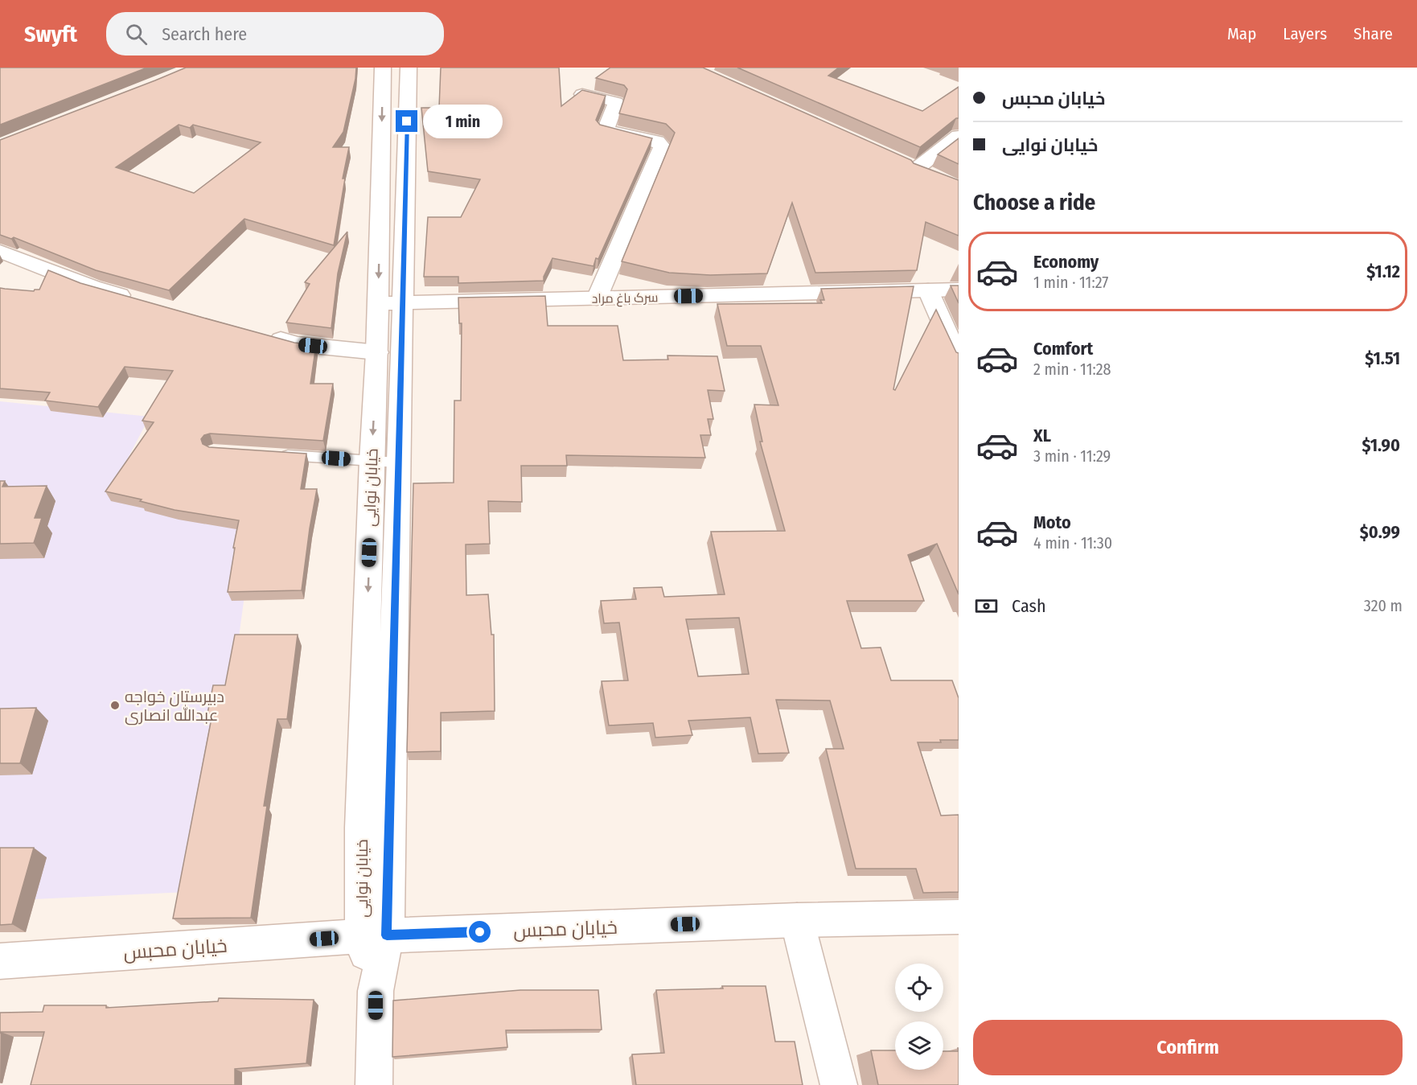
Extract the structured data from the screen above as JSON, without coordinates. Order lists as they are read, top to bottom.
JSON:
{
  "streets": {
    "street": ["سرک باغ مراد", "خیابان نوایی", "خیابان محبس"]
  },
  "crossings": [
    ["سرک باغ مراد", "خیابان نوایی"],
    ["خیابان نوایی", "خیابان محبس"]
  ],
  "places": ["دبیرستان خواجه عبدالله انصاری"],
  "page": {
    "header": "Swyft",
    "search": "Search here",
    "nav": ["Map", "Layers", "Share"],
    "banner": ["خیابان محبس", "خیابان نوایی"],
    "bubble": "1 min",
    "heading": "Choose a ride",
    "list": [
      {
        "name": "Economy",
        "note": "1 min · 11:27",
        "value": "$1.12"
      },
      {
        "name": "Comfort",
        "note": "2 min · 11:28",
        "value": "$1.51"
      },
      {
        "name": "XL",
        "note": "3 min · 11:29",
        "value": "$1.90"
      },
      {
        "name": "Moto",
        "note": "4 min · 11:30",
        "value": "$0.99"
      }
    ],
    "pay": ["Cash", "320 m"],
    "buttons": "Confirm"
  }
}
